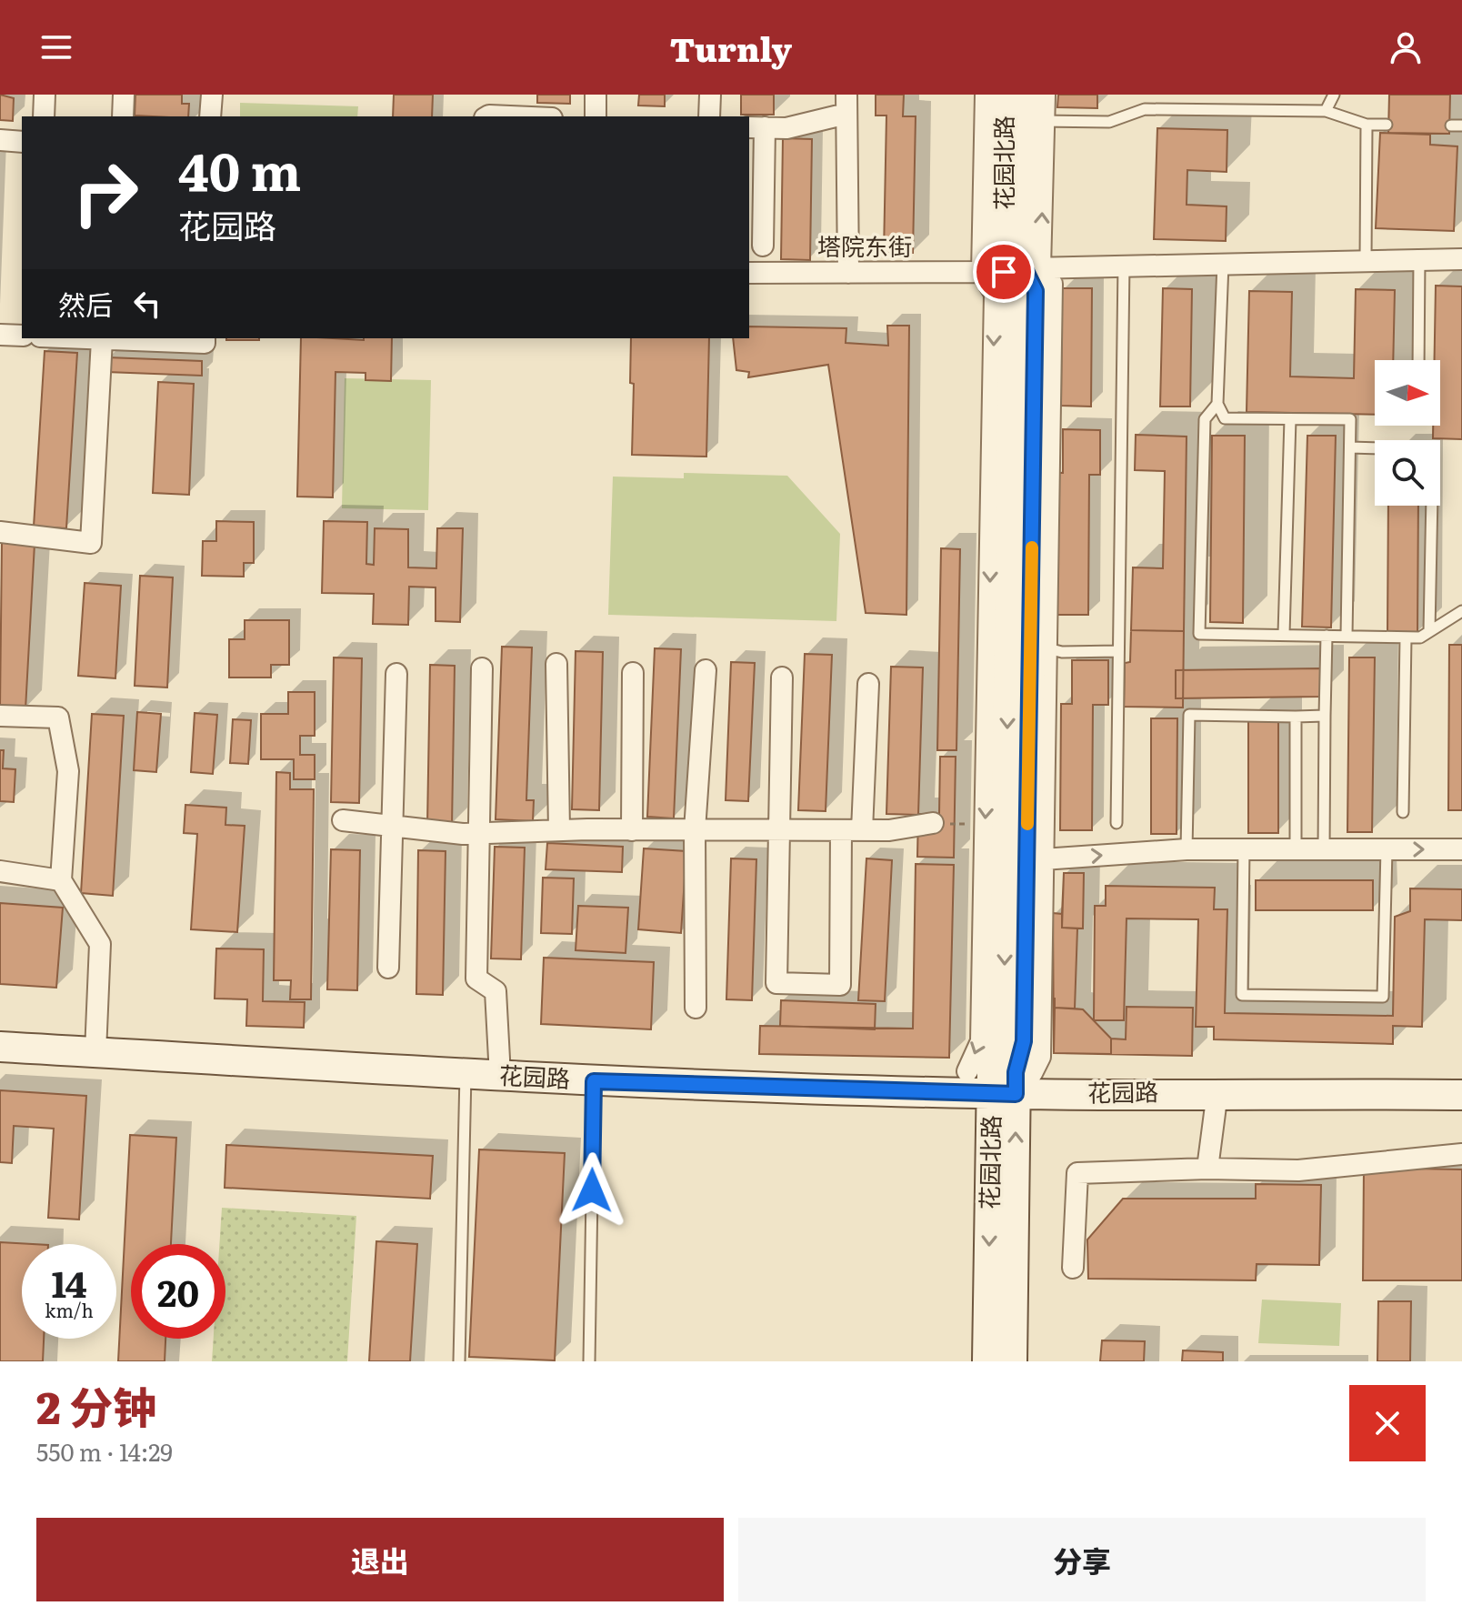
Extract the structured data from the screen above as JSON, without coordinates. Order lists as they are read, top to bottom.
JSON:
{
  "streets": {
    "street": ["花园北路", "塔院东街", "花园路"]
  },
  "crossings": [
    ["花园北路", "塔院东街"],
    ["花园北路", "花园路"]
  ],
  "north": "right",
  "page": {
    "header": "Turnly",
    "turn": ["40 m", "花园路"],
    "then": "然后",
    "speed": "14 km/h",
    "limit": "20",
    "heading": ["2 分钟", "550 m · 14:29"],
    "buttons": ["退出", "分享"]
  }
}
